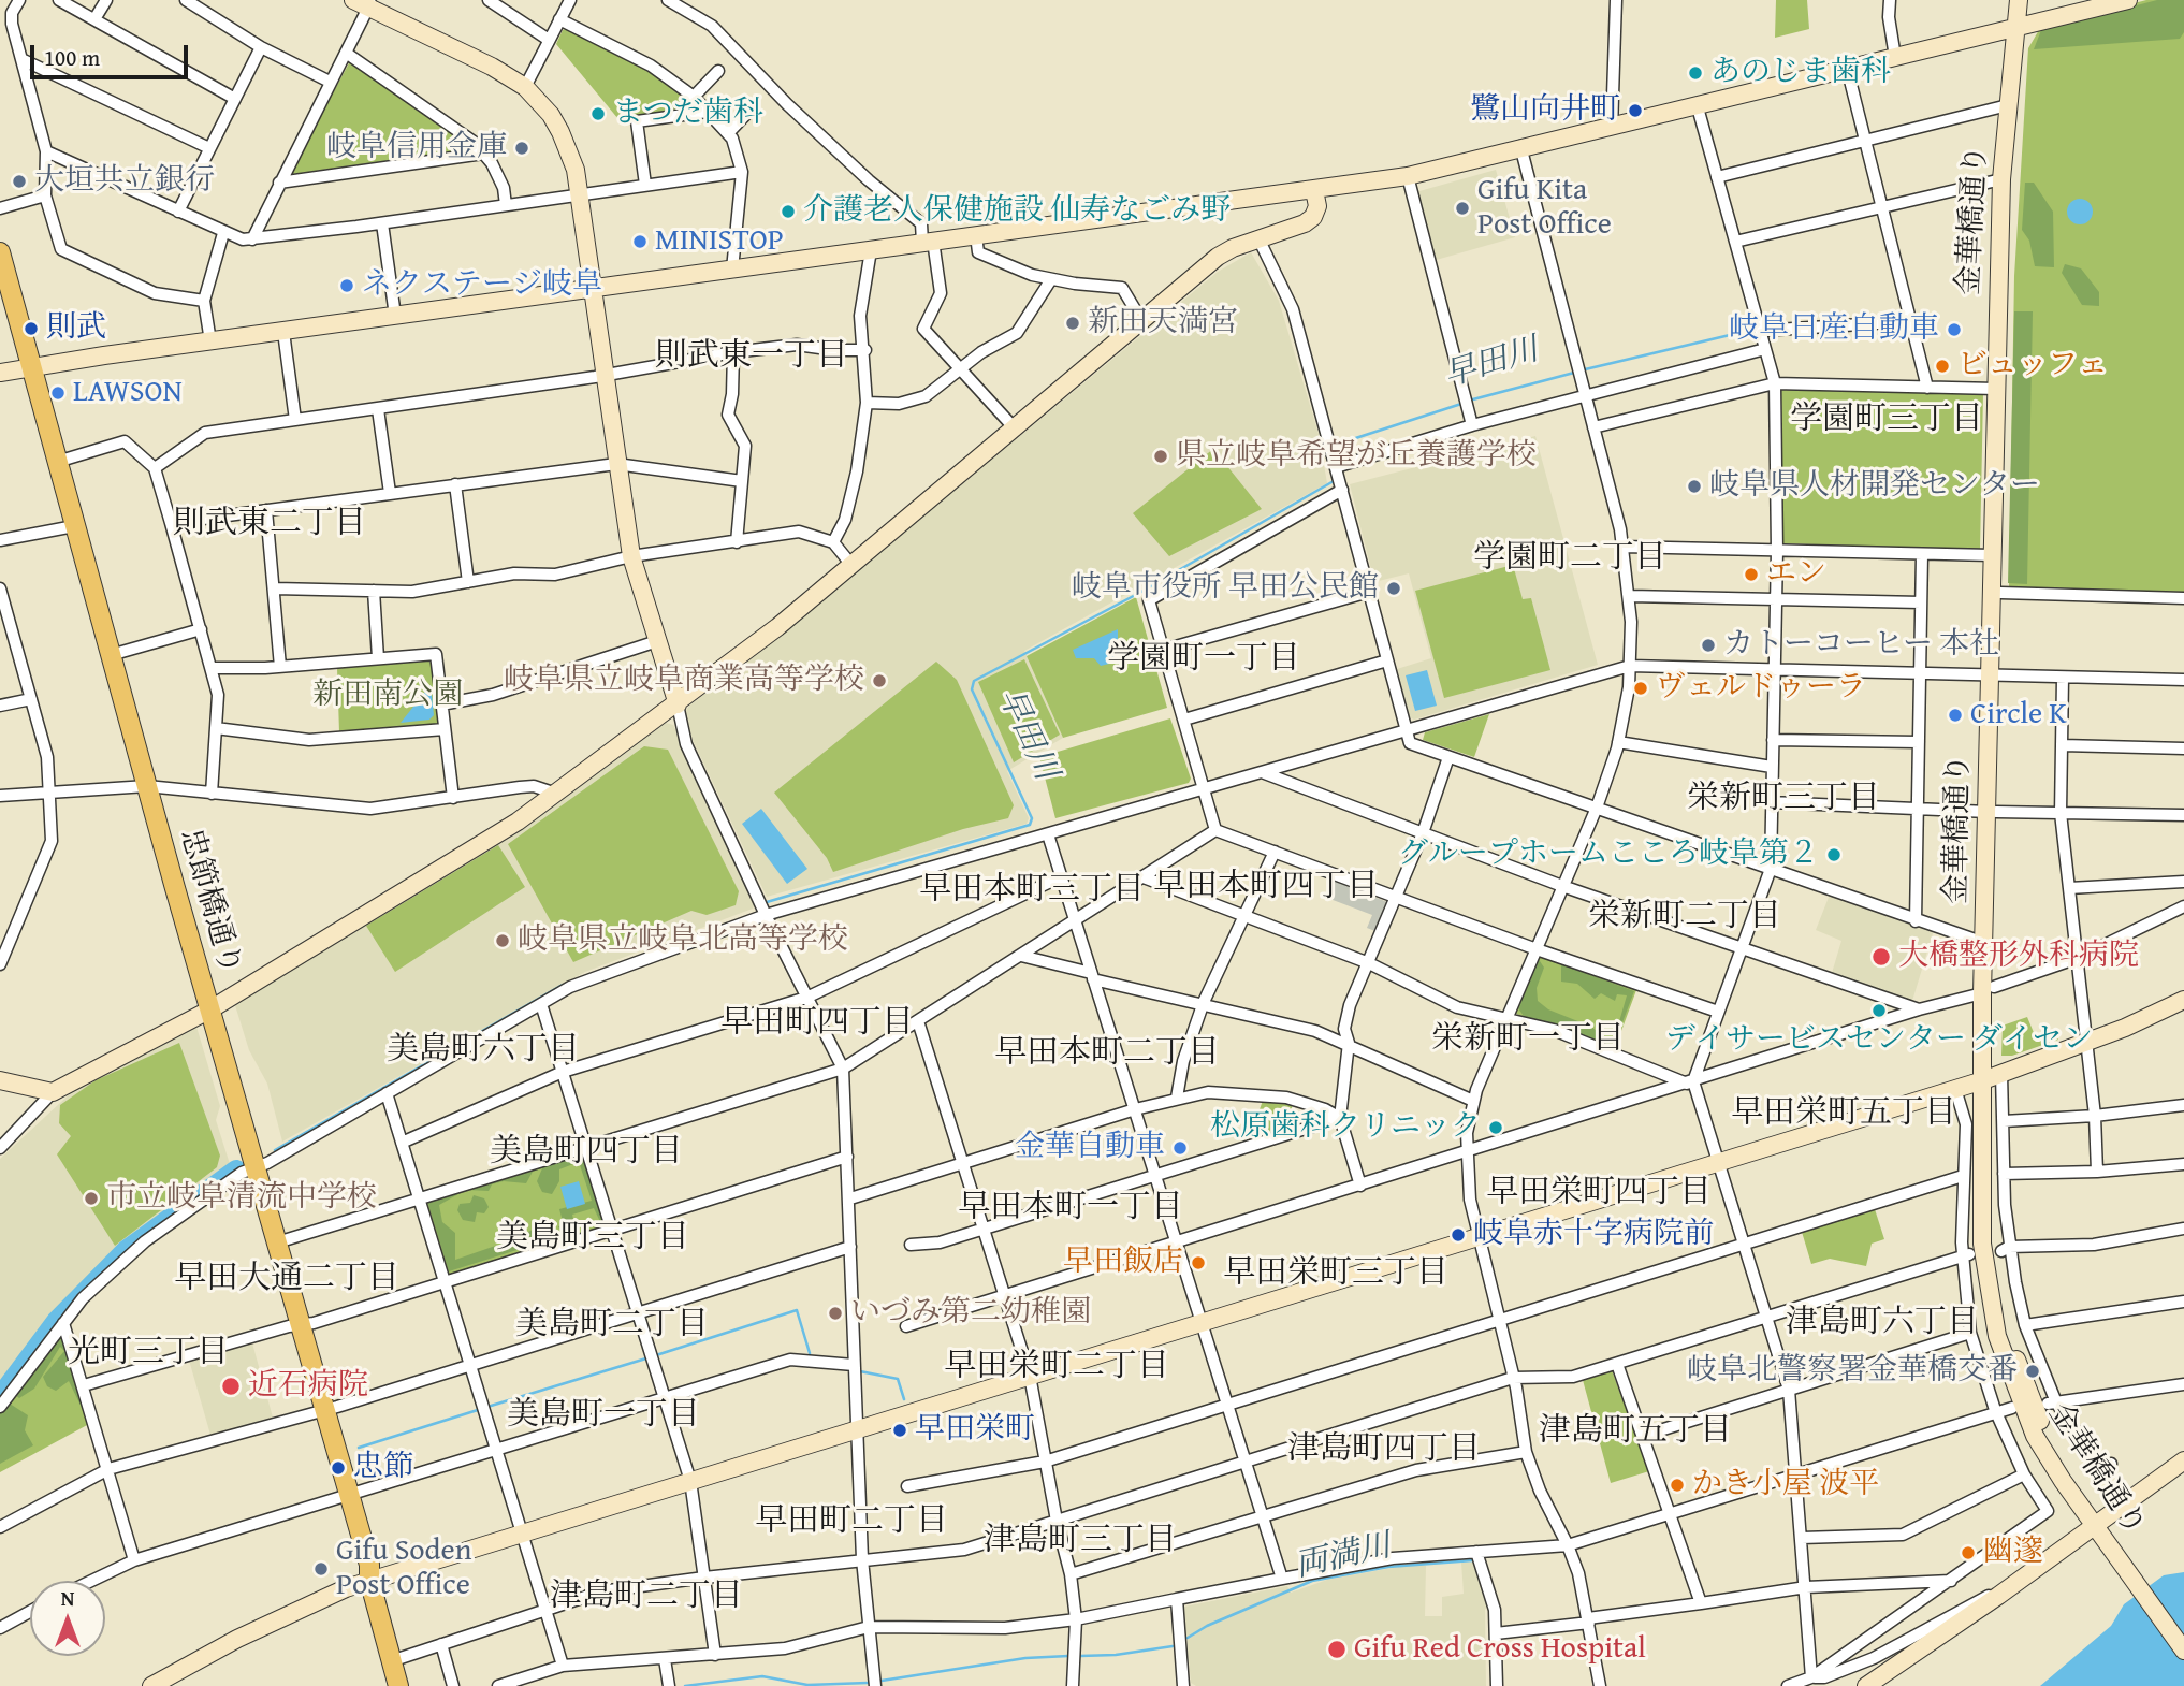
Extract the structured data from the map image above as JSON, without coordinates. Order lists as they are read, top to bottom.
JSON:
{
  "streets": {
    "main road": ["忠節橋通り"],
    "street": ["金華橋通り"]
  },
  "districts": [
    "則武東一丁目",
    "学園町三丁目",
    "則武東二丁目",
    "学園町二丁目",
    "学園町一丁目",
    "栄新町三丁目",
    "早田本町四丁目",
    "早田本町三丁目",
    "栄新町二丁目",
    "早田町四丁目",
    "栄新町一丁目",
    "美島町六丁目",
    "早田本町二丁目",
    "早田栄町五丁目",
    "美島町四丁目",
    "早田栄町四丁目",
    "早田本町一丁目",
    "美島町三丁目",
    "早田栄町三丁目",
    "早田大通二丁目",
    "津島町六丁目",
    "美島町二丁目",
    "光町三丁目",
    "早田栄町二丁目",
    "美島町一丁目",
    "津島町五丁目",
    "津島町四丁目",
    "早田町二丁目",
    "津島町三丁目",
    "津島町二丁目"
  ],
  "water": ["早田川", "両満川"],
  "parks": ["新田南公園"],
  "places": [
    "あのじま歯科",
    "鷺山向井町",
    "まつだ歯科",
    "岐阜信用金庫",
    "大垣共立銀行",
    "Gifu Kita Post Office",
    "介護老人保健施設 仙寿なごみ野",
    "MINISTOP",
    "ネクステージ岐阜",
    "新田天満宮",
    "則武",
    "岐阜日産自動車",
    "ビュッフェ",
    "LAWSON",
    "県立岐阜希望が丘養護学校",
    "岐阜県人材開発センター",
    "エン",
    "岐阜市役所 早田公民館",
    "カトーコーヒー 本社",
    "岐阜県立岐阜商業高等学校",
    "ヴェルドゥーラ",
    "Circle K",
    "グループホームこころ岐阜第２",
    "岐阜県立岐阜北高等学校",
    "大橋整形外科病院",
    "デイサービスセンター ダイセン",
    "松原歯科クリニック",
    "金華自動車",
    "市立岐阜清流中学校",
    "岐阜赤十字病院前",
    "早田飯店",
    "いづみ第二幼稚園",
    "岐阜北警察署金華橋交番",
    "近石病院",
    "早田栄町",
    "忠節",
    "かき小屋 波平",
    "幽邃",
    "Gifu Soden Post Office",
    "Gifu Red Cross Hospital"
  ],
  "scale_bar": "100 m",
  "north": "top"
}
